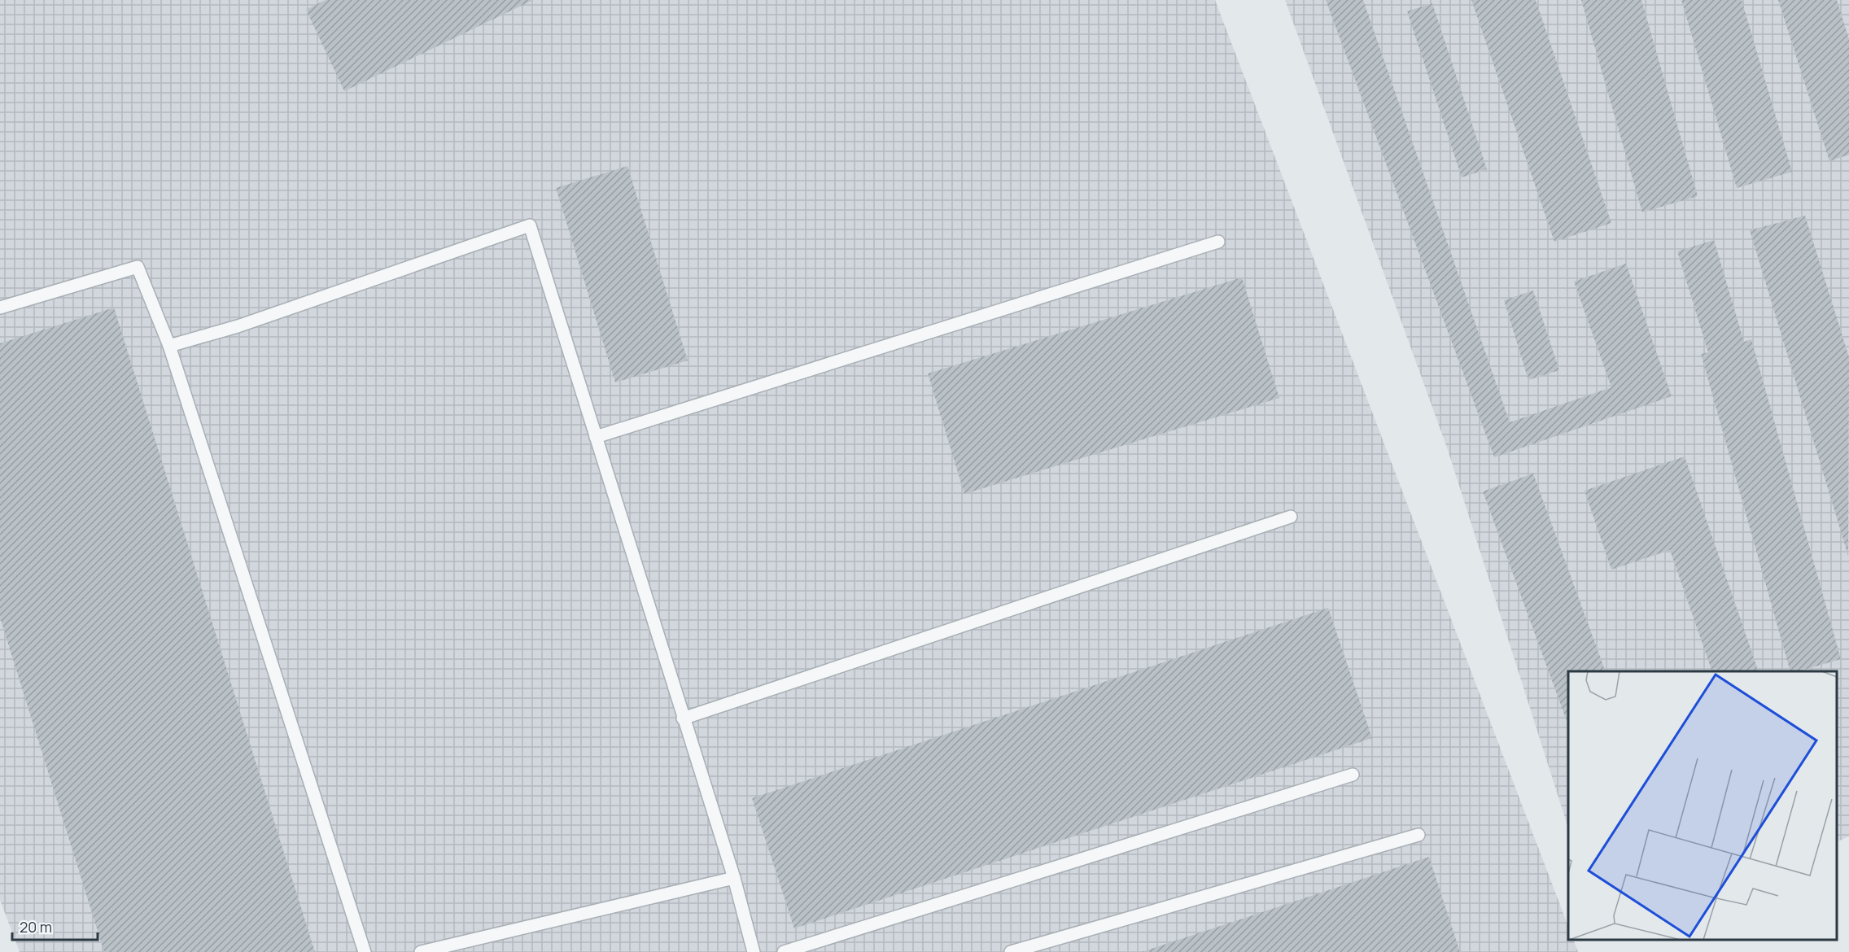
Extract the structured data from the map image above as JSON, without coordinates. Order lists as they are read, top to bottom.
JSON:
{
  "scale_bar": "20 m"
}
